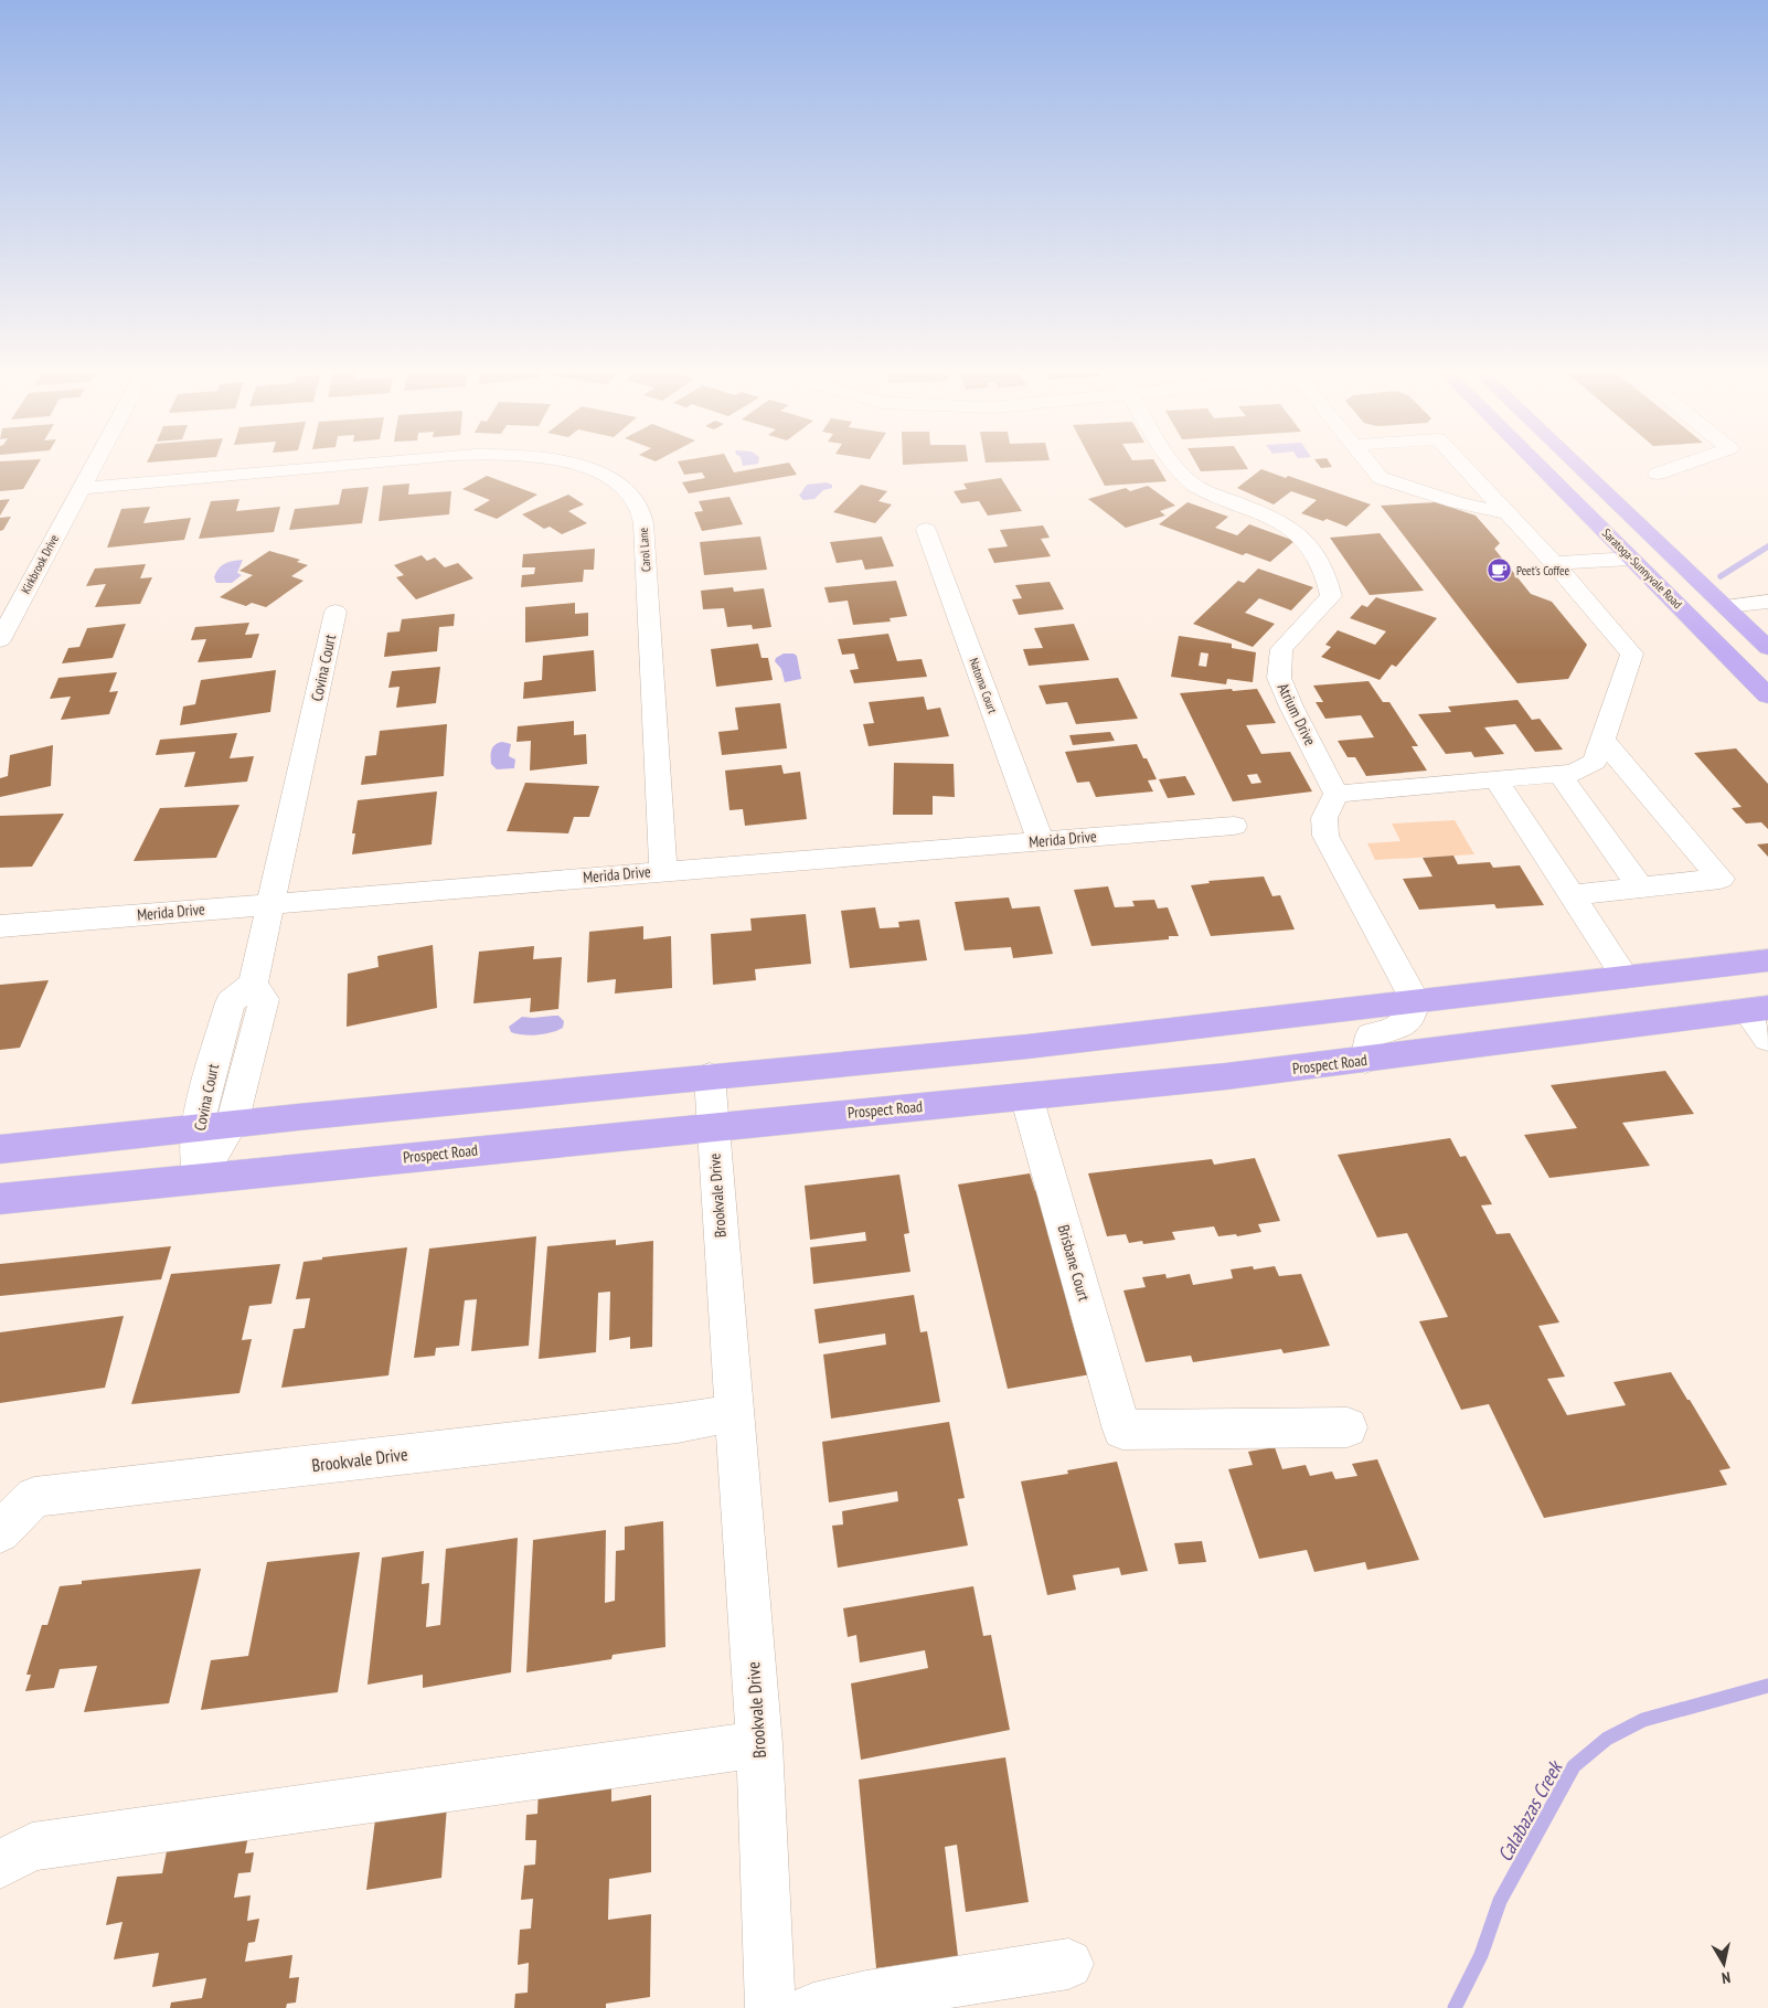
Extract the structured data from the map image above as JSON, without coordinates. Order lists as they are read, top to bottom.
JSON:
{
  "streets": {
    "main road": ["Saratoga-Sunnyvale Road", "Prospect Road"],
    "street": [
      "Carol Lane",
      "Kirkbrook Drive",
      "Covina Court",
      "Natoma Court",
      "Atrium Drive",
      "Merida Drive",
      "Brookvale Drive",
      "Brisbane Court"
    ]
  },
  "crossings": [
    ["Carol Lane", "Kirkbrook Drive"],
    ["Carol Lane", "Merida Drive"],
    ["Covina Court", "Merida Drive"],
    ["Covina Court", "Prospect Road"],
    ["Natoma Court", "Merida Drive"],
    ["Prospect Road", "Brookvale Drive"],
    ["Prospect Road", "Brisbane Court"]
  ],
  "water": ["Calabazas Creek"],
  "places": {
    "cafe": ["Peet's Coffee"]
  },
  "north": "bottom"
}
